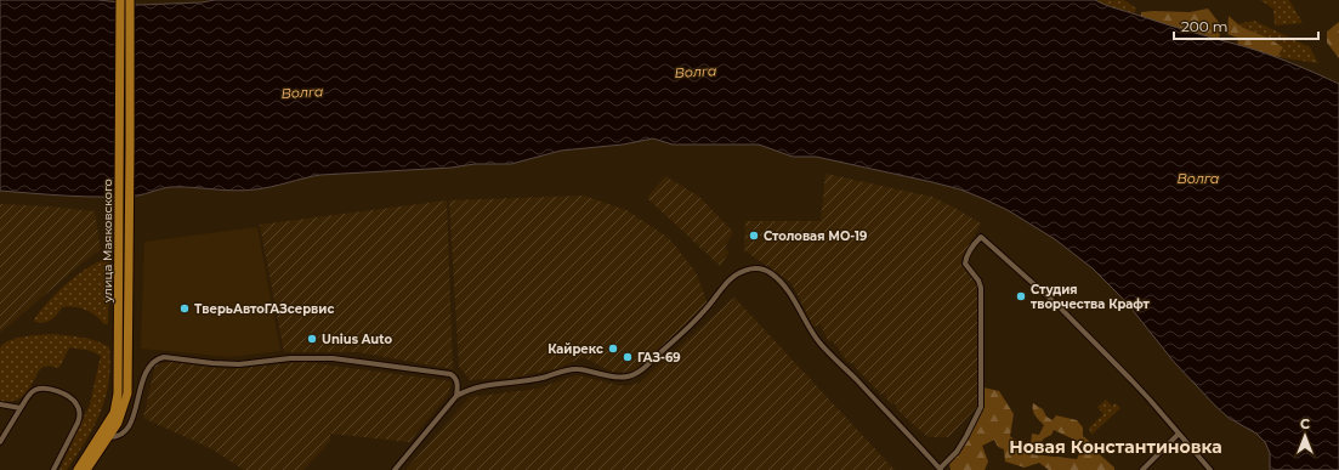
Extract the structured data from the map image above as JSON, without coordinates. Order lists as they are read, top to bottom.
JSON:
{
  "streets": {
    "main road": ["улица Маяковского"]
  },
  "districts": ["Новая Константиновка"],
  "water": ["Волга"],
  "places": [
    "Столовая МО-19",
    "Студия творчества Крафт",
    "ТверьАвтоГАЗсервис",
    "Unius Auto",
    "Кайрекс",
    "ГАЗ-69"
  ],
  "scale_bar": "200 m",
  "north": "top"
}
